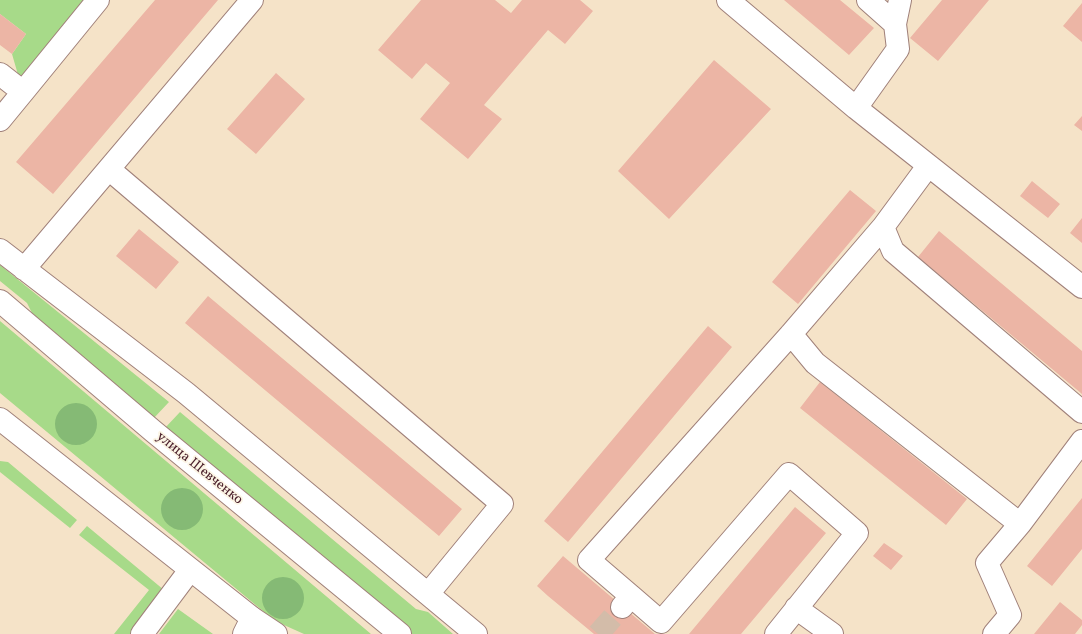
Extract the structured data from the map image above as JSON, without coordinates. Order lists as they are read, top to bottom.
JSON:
{
  "streets": {
    "main road": ["улица Шевченко"]
  }
}
